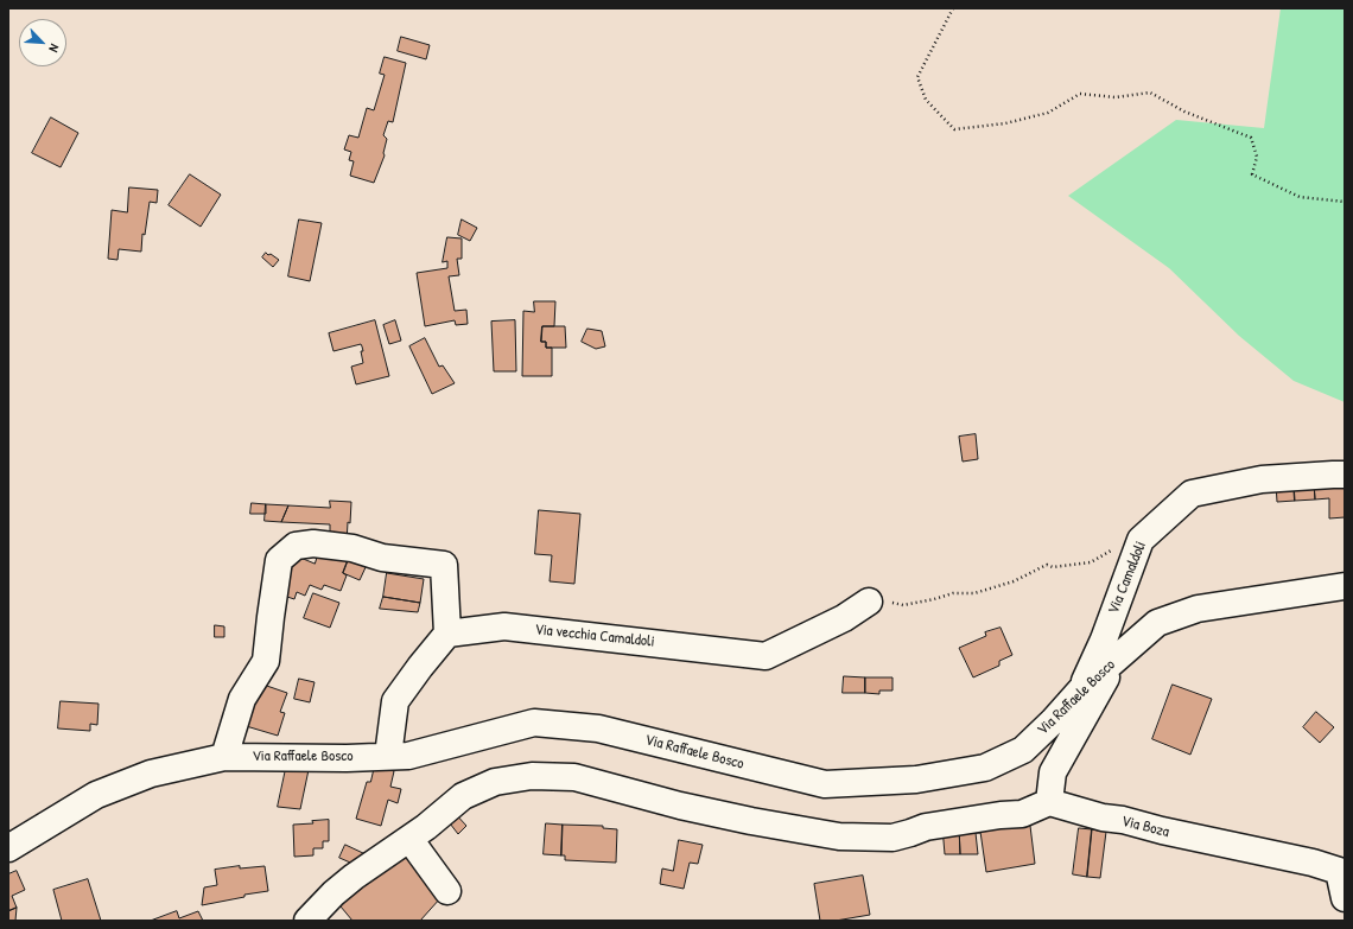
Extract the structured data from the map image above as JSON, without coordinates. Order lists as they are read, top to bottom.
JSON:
{
  "streets": {
    "street": [
      "Via Camaldoli",
      "Via vecchia Camaldoli",
      "Via Raffaele Bosco",
      "Via Boza"
    ]
  },
  "crossings": [
    ["Via Camaldoli", "Via Raffaele Bosco"]
  ],
  "north": "bottom right"
}
